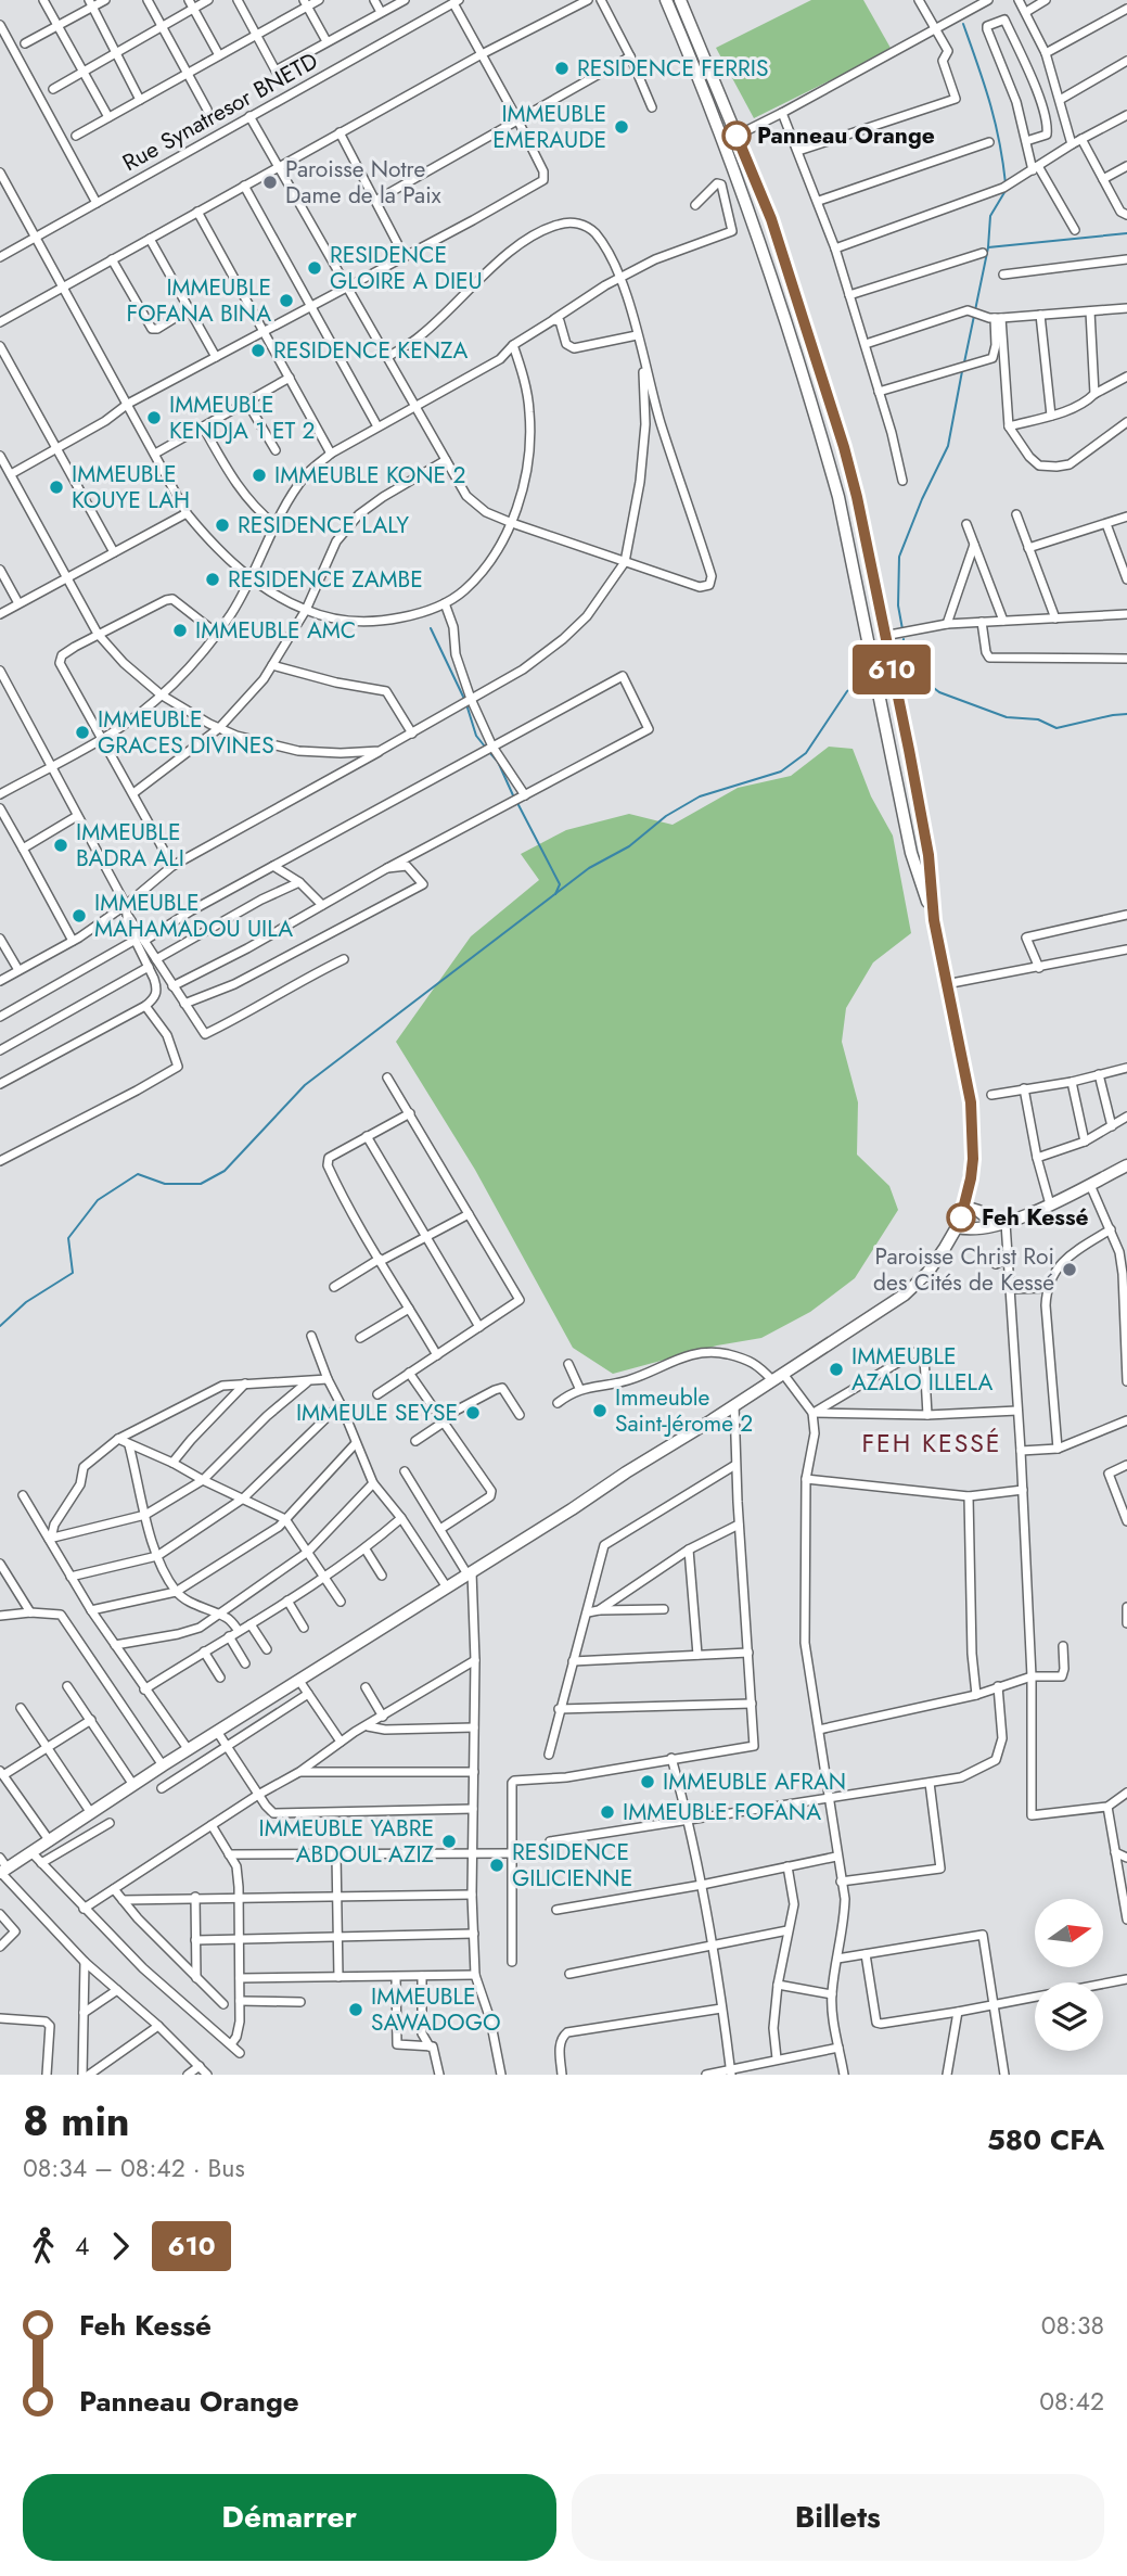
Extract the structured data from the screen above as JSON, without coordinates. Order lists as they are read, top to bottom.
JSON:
{
  "streets": {
    "street": ["Rue Synatresor BNETD"]
  },
  "districts": ["FEH KESSÉ"],
  "places": [
    "RESIDENCE FERRIS",
    "IMMEUBLE EMERAUDE",
    "Panneau Orange",
    "Paroisse Notre Dame de la Paix",
    "RESIDENCE GLOIRE A DIEU",
    "IMMEUBLE FOFANA BINA",
    "RESIDENCE KENZA",
    "IMMEUBLE KENDJA 1 ET 2",
    "IMMEUBLE KONE 2",
    "IMMEUBLE KOUYE LAH",
    "RESIDENCE LALY",
    "RESIDENCE ZAMBE",
    "IMMEUBLE AMC",
    "IMMEUBLE GRACES DIVINES",
    "IMMEUBLE BADRA ALI",
    "IMMEUBLE MAHAMADOU UILA",
    "Feh Kessé",
    "Paroisse Christ Roi des Cités de Kessé",
    "IMMEUBLE AZALO ILLELA",
    "Immeuble Saint-Jérome 2",
    "IMMEULE SEYSE",
    "IMMEUBLE AFRAN",
    "IMMEUBLE FOFANA",
    "IMMEUBLE YABRE ABDOUL AZIZ",
    "RESIDENCE GILICIENNE",
    "IMMEUBLE SAWADOGO"
  ],
  "lines": ["bus line 610"],
  "north": "right",
  "page": {
    "on_map": "610",
    "heading": ["8 min", "08:34 – 08:42 · Bus", "580 CFA"],
    "legs": ["4", "610"],
    "list": [
      {
        "name": "Feh Kessé",
        "value": "08:38"
      },
      {
        "name": "Panneau Orange",
        "value": "08:42"
      }
    ],
    "buttons": ["Démarrer", "Billets"]
  }
}
